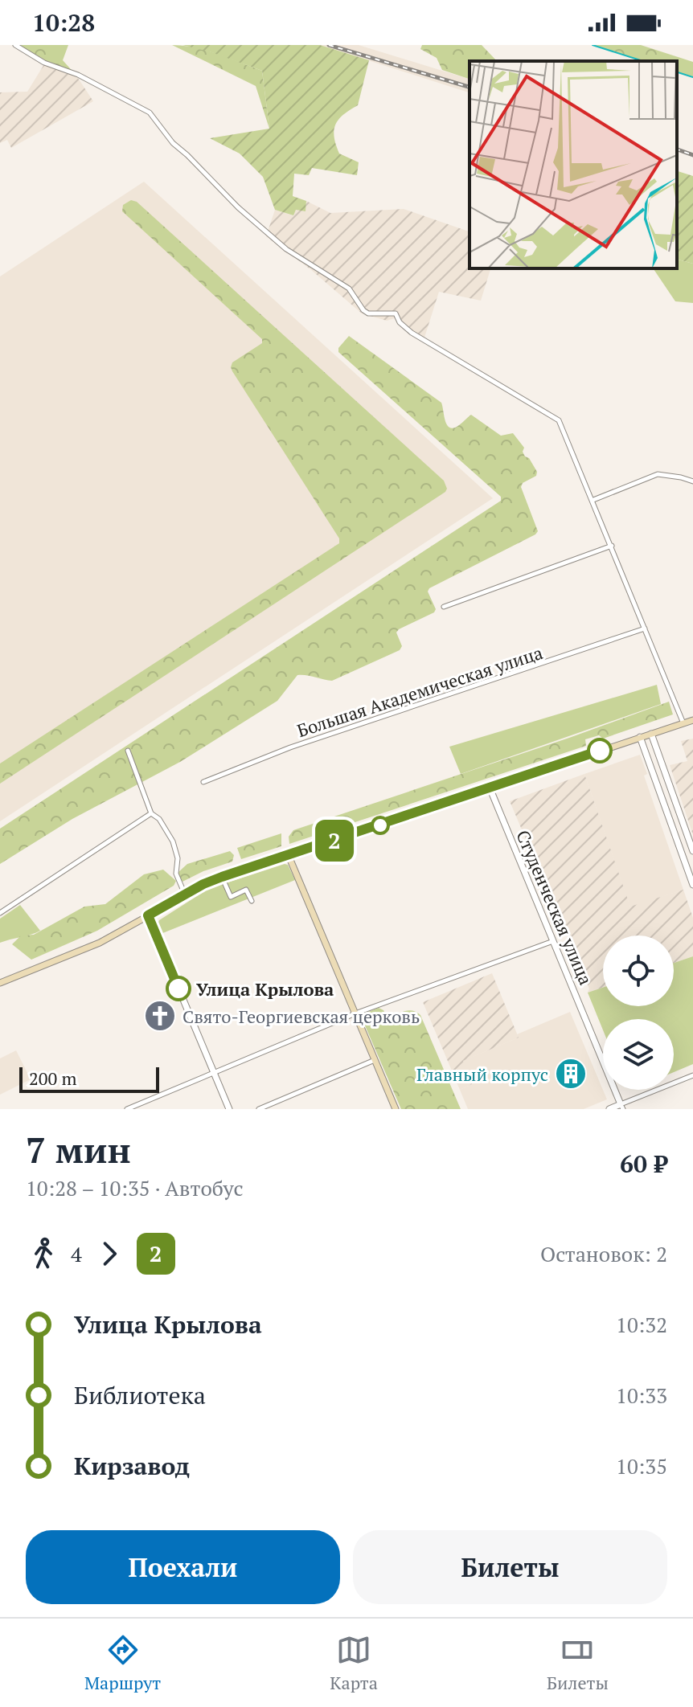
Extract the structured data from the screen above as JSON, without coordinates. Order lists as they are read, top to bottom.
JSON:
{
  "streets": {
    "street": ["Большая Академическая улица", "Студенческая улица"]
  },
  "places": {
    "other": ["Улица Крылова"],
    "church": ["Свято-Георгиевская церковь"],
    "building": ["Главный корпус"]
  },
  "lines": ["bus line 2"],
  "scale_bar": "200 m",
  "page": {
    "status": "10:28",
    "on_map": "2",
    "scale": "200 m",
    "heading": ["7 мин", "10:28 – 10:35 · Автобус", "60 ₽"],
    "legs": ["4", "2", "Остановок: 2"],
    "list": [
      {
        "name": "Улица Крылова",
        "value": "10:32"
      },
      {
        "name": "Библиотека",
        "value": "10:33"
      },
      {
        "name": "Кирзавод",
        "value": "10:35"
      }
    ],
    "buttons": ["Поехали", "Билеты"],
    "tabs": ["Маршрут", "Карта", "Билеты"]
  }
}
